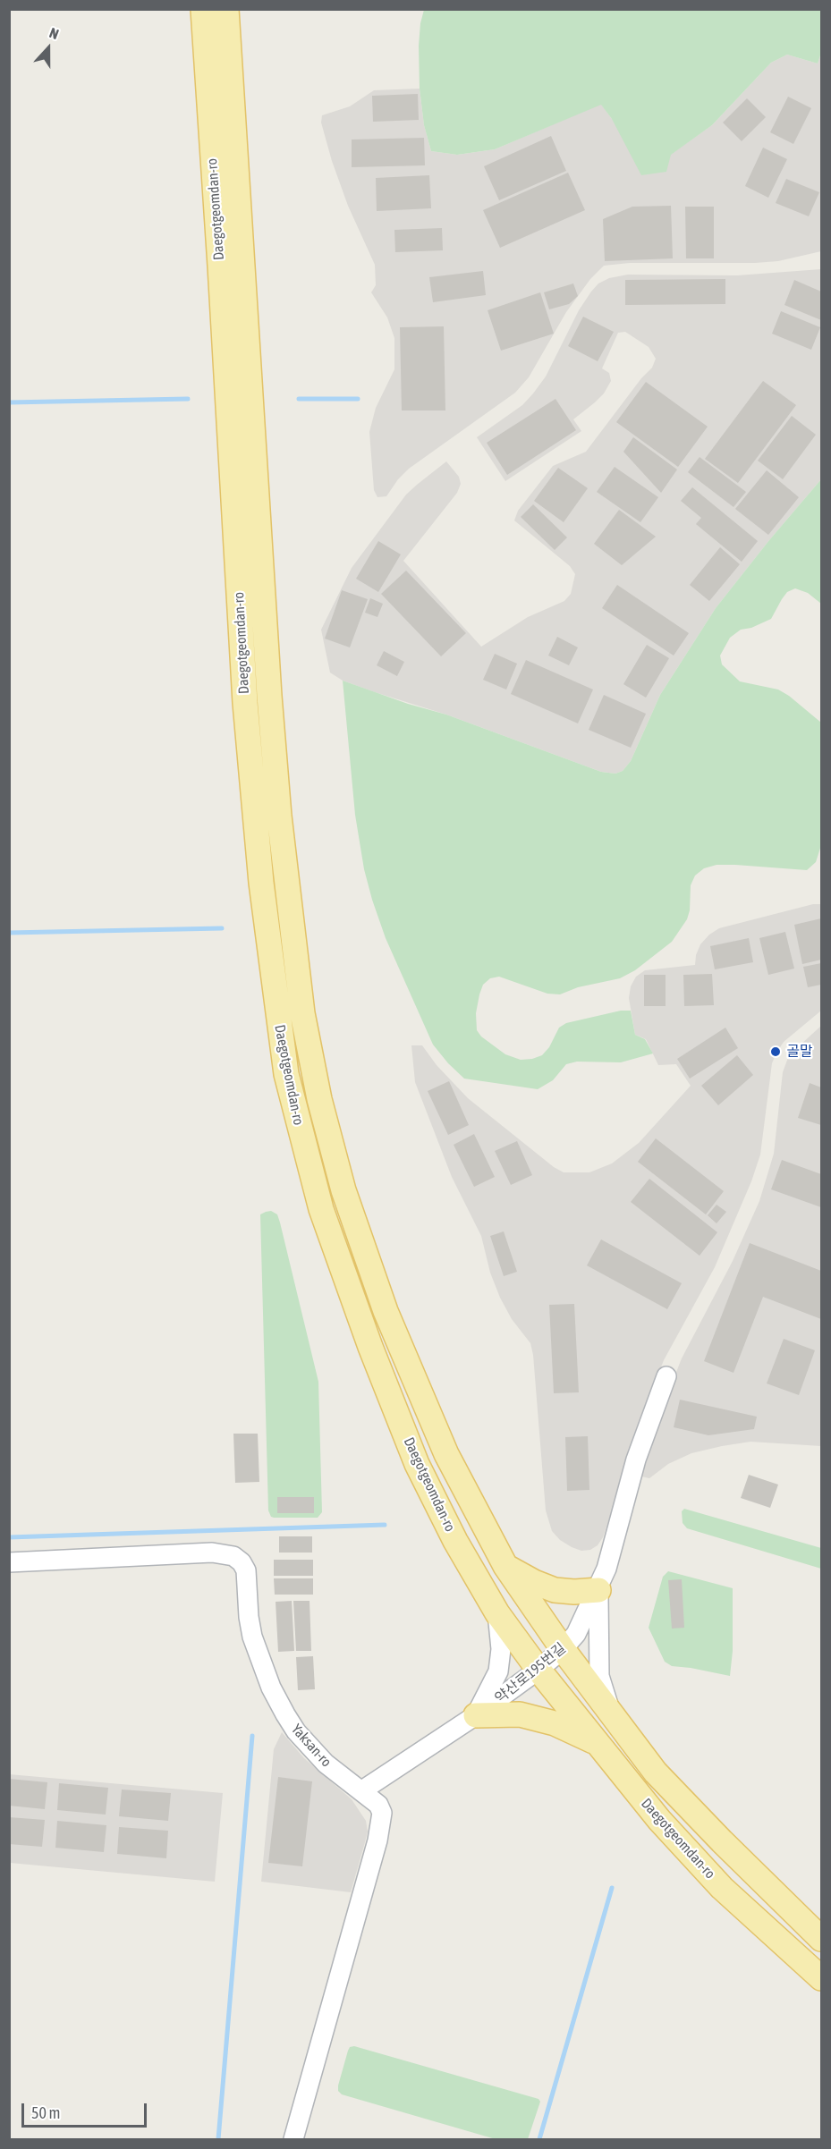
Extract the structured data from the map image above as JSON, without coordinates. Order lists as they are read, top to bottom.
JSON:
{
  "streets": {
    "main road": ["Daegotgeomdan-ro"],
    "street": ["약산로195번길", "Yaksan-ro"]
  },
  "crossings": [
    ["Daegotgeomdan-ro", "약산로195번길"],
    ["약산로195번길", "Yaksan-ro"]
  ],
  "places": ["골말"],
  "scale_bar": "50 m",
  "north": "top"
}
